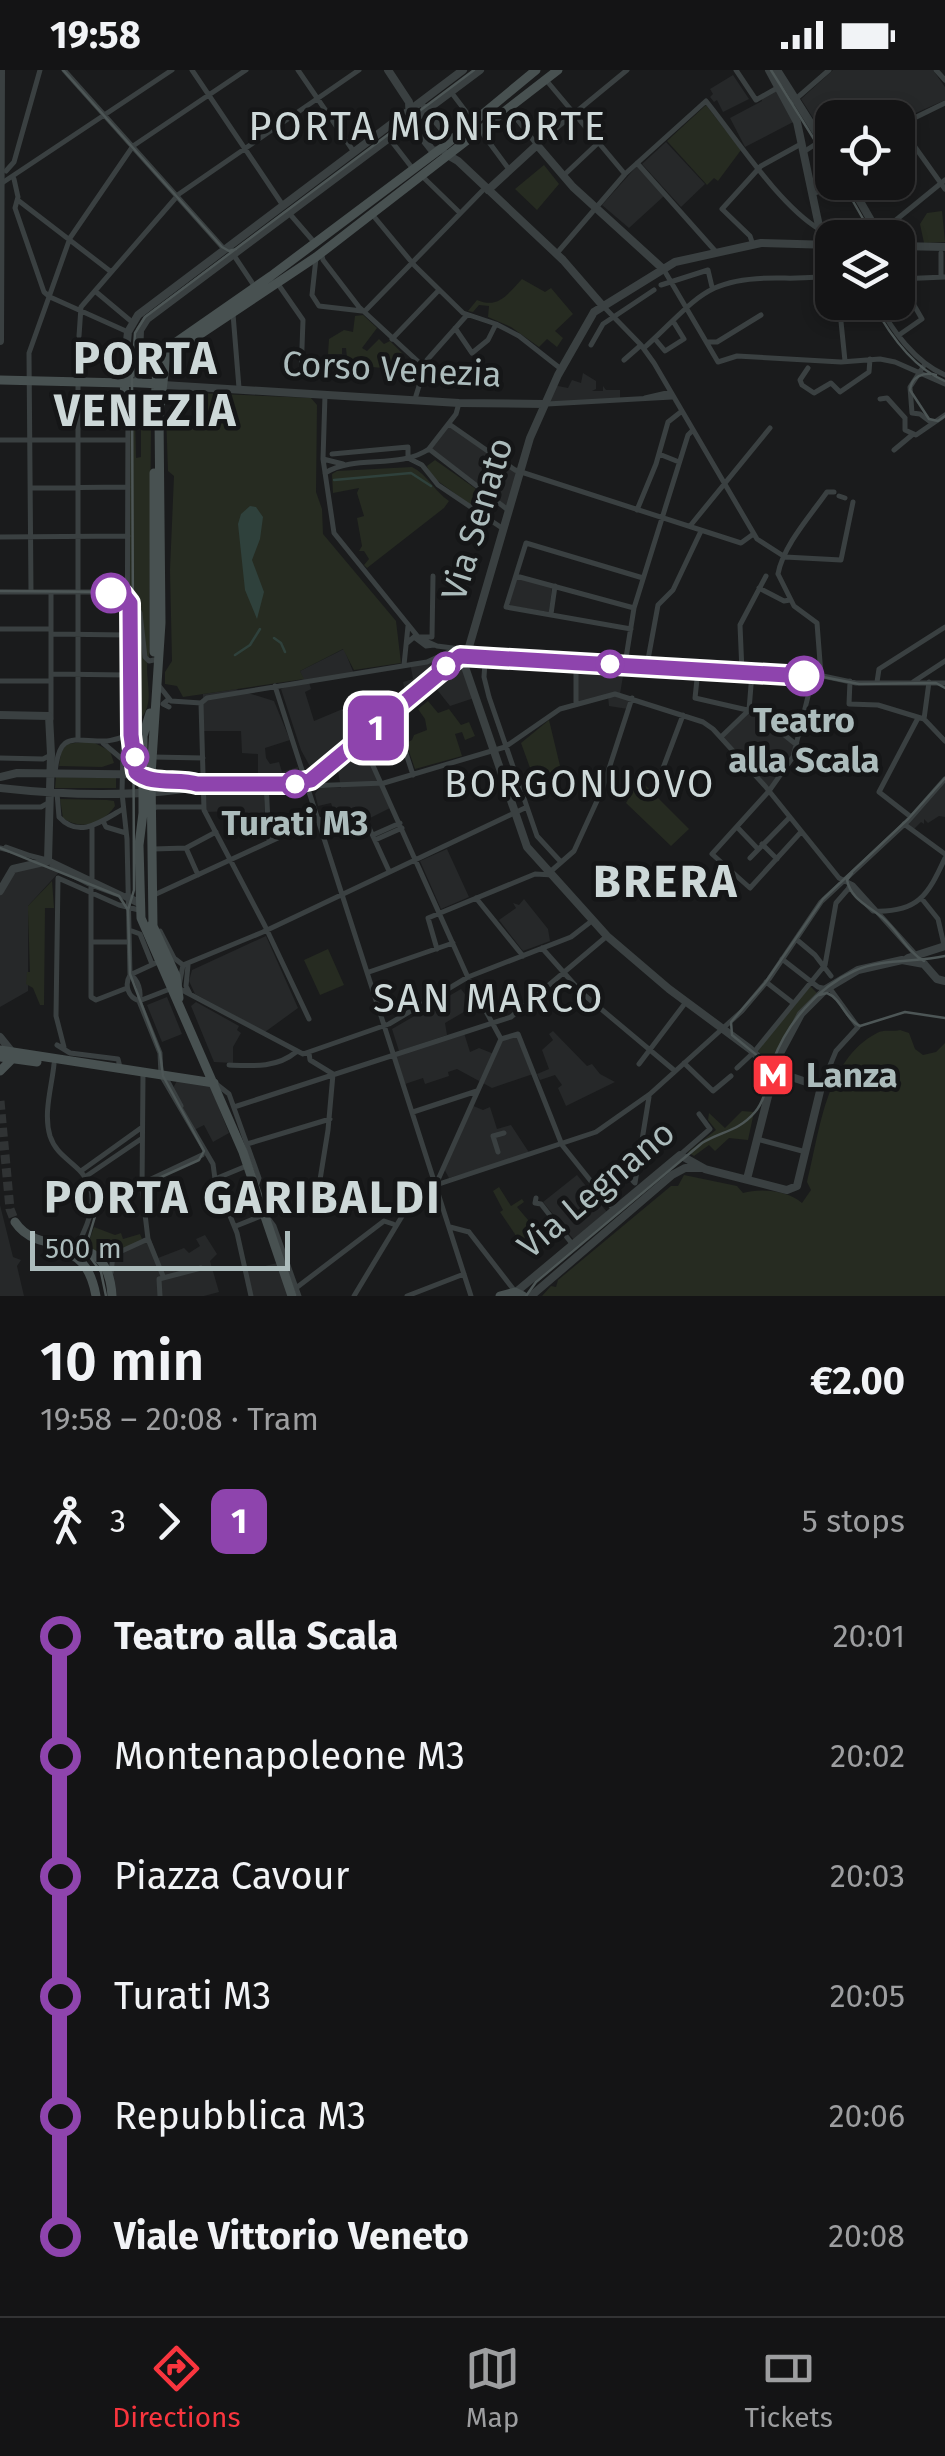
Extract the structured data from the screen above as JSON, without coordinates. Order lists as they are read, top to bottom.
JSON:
{
  "streets": {
    "main road": ["Corso Venezia"],
    "street": ["Via Senato", "Via Legnano"]
  },
  "crossings": [
    ["Corso Venezia", "Via Senato"]
  ],
  "districts": [
    "PORTA MONFORTE",
    "PORTA VENEZIA",
    "BORGONUOVO",
    "BRERA",
    "SAN MARCO",
    "PORTA GARIBALDI"
  ],
  "places": {
    "other": ["Teatro alla Scala", "Turati M3"],
    "metro station": ["Lanza"]
  },
  "lines": ["tram line 1"],
  "scale_bar": "500 m",
  "page": {
    "status": "19:58",
    "on_map": "1",
    "scale": "500 m",
    "heading": ["10 min", "19:58 – 20:08 · Tram", "€2.00"],
    "legs": ["3", "1", "5 stops"],
    "list": [
      {
        "name": "Teatro alla Scala",
        "value": "20:01"
      },
      {
        "name": "Montenapoleone M3",
        "value": "20:02"
      },
      {
        "name": "Piazza Cavour",
        "value": "20:03"
      },
      {
        "name": "Turati M3",
        "value": "20:05"
      },
      {
        "name": "Repubblica M3",
        "value": "20:06"
      },
      {
        "name": "Viale Vittorio Veneto",
        "value": "20:08"
      }
    ],
    "tabs": ["Directions", "Map", "Tickets"]
  }
}
